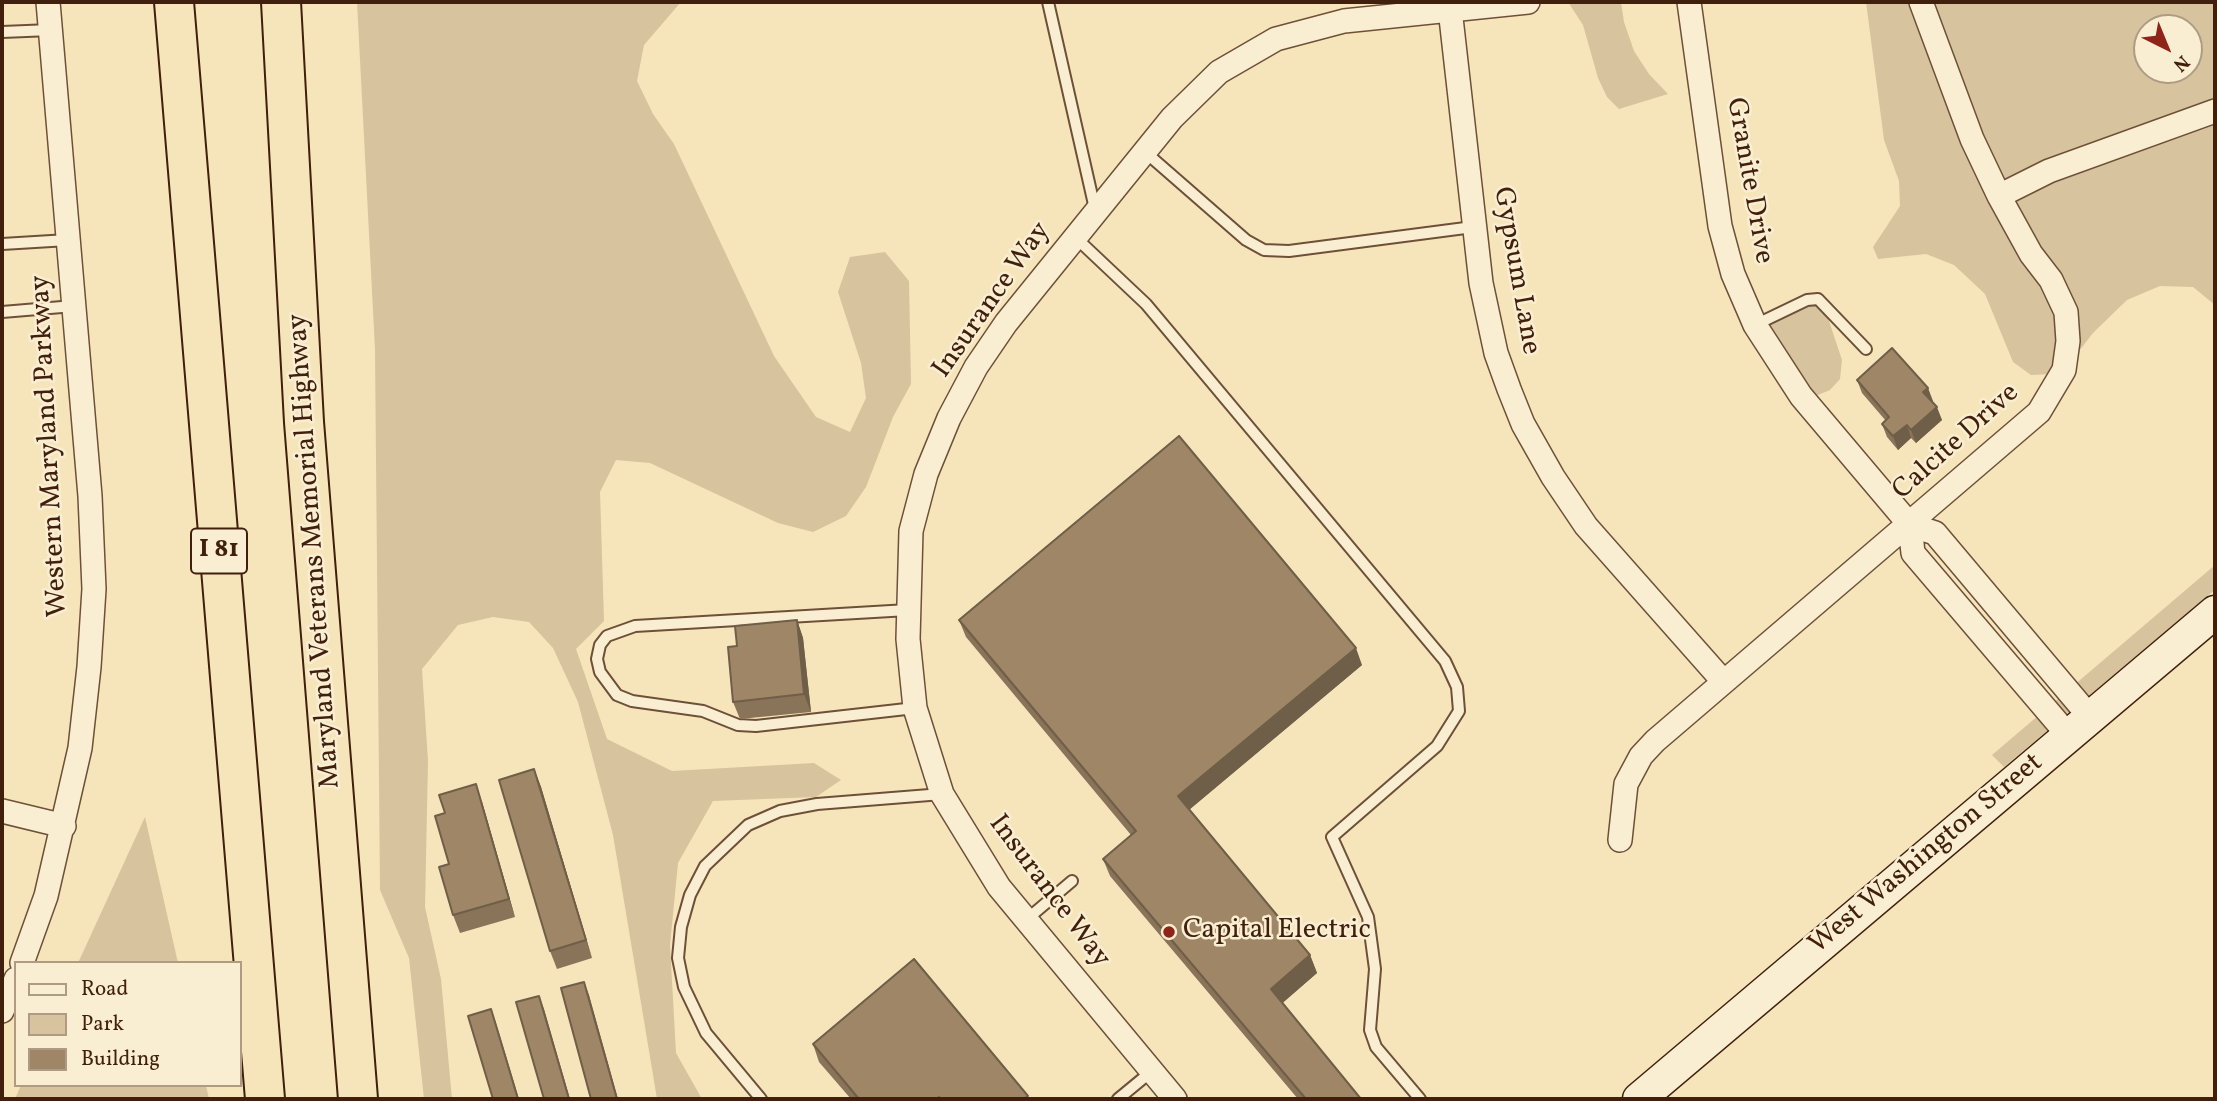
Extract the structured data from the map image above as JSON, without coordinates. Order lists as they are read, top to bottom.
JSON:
{
  "streets": {
    "highway": ["I 81", "Maryland Veterans Memorial Highway"],
    "main road": ["West Washington Street"],
    "street": [
      "Granite Drive",
      "Gypsum Lane",
      "Insurance Way",
      "Calcite Drive",
      "Western Maryland Parkway"
    ]
  },
  "crossings": [
    ["Granite Drive", "Calcite Drive"],
    ["Granite Drive", "West Washington Street"],
    ["Gypsum Lane", "Insurance Way"],
    ["Gypsum Lane", "Calcite Drive"]
  ],
  "places": ["Capital Electric"],
  "legend": ["Road", "Park", "Building"],
  "north": "bottom right"
}
